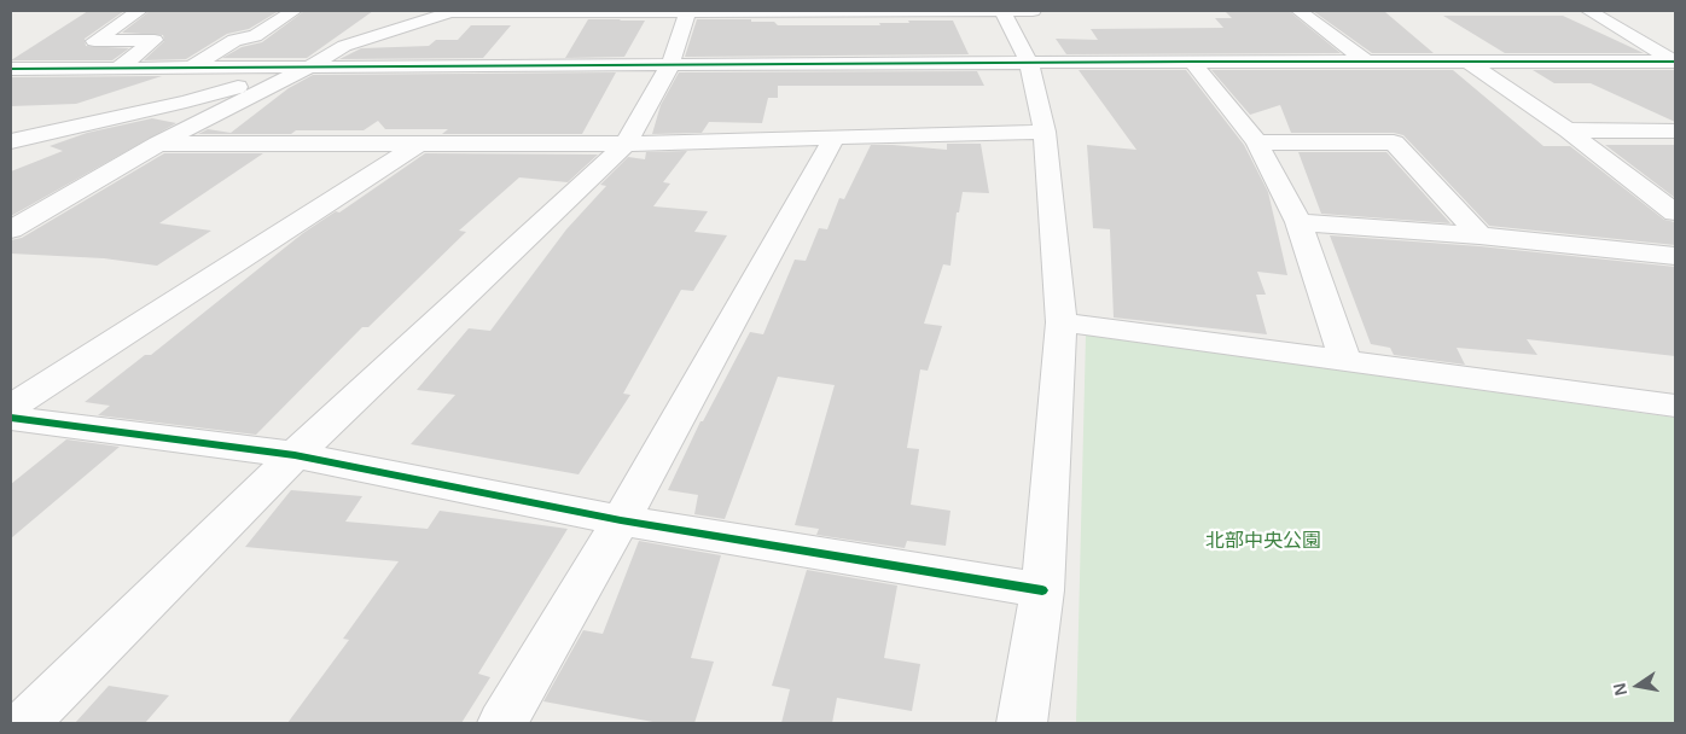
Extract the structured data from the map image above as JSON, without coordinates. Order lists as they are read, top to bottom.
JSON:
{
  "parks": ["北部中央公園"],
  "north": "left"
}
